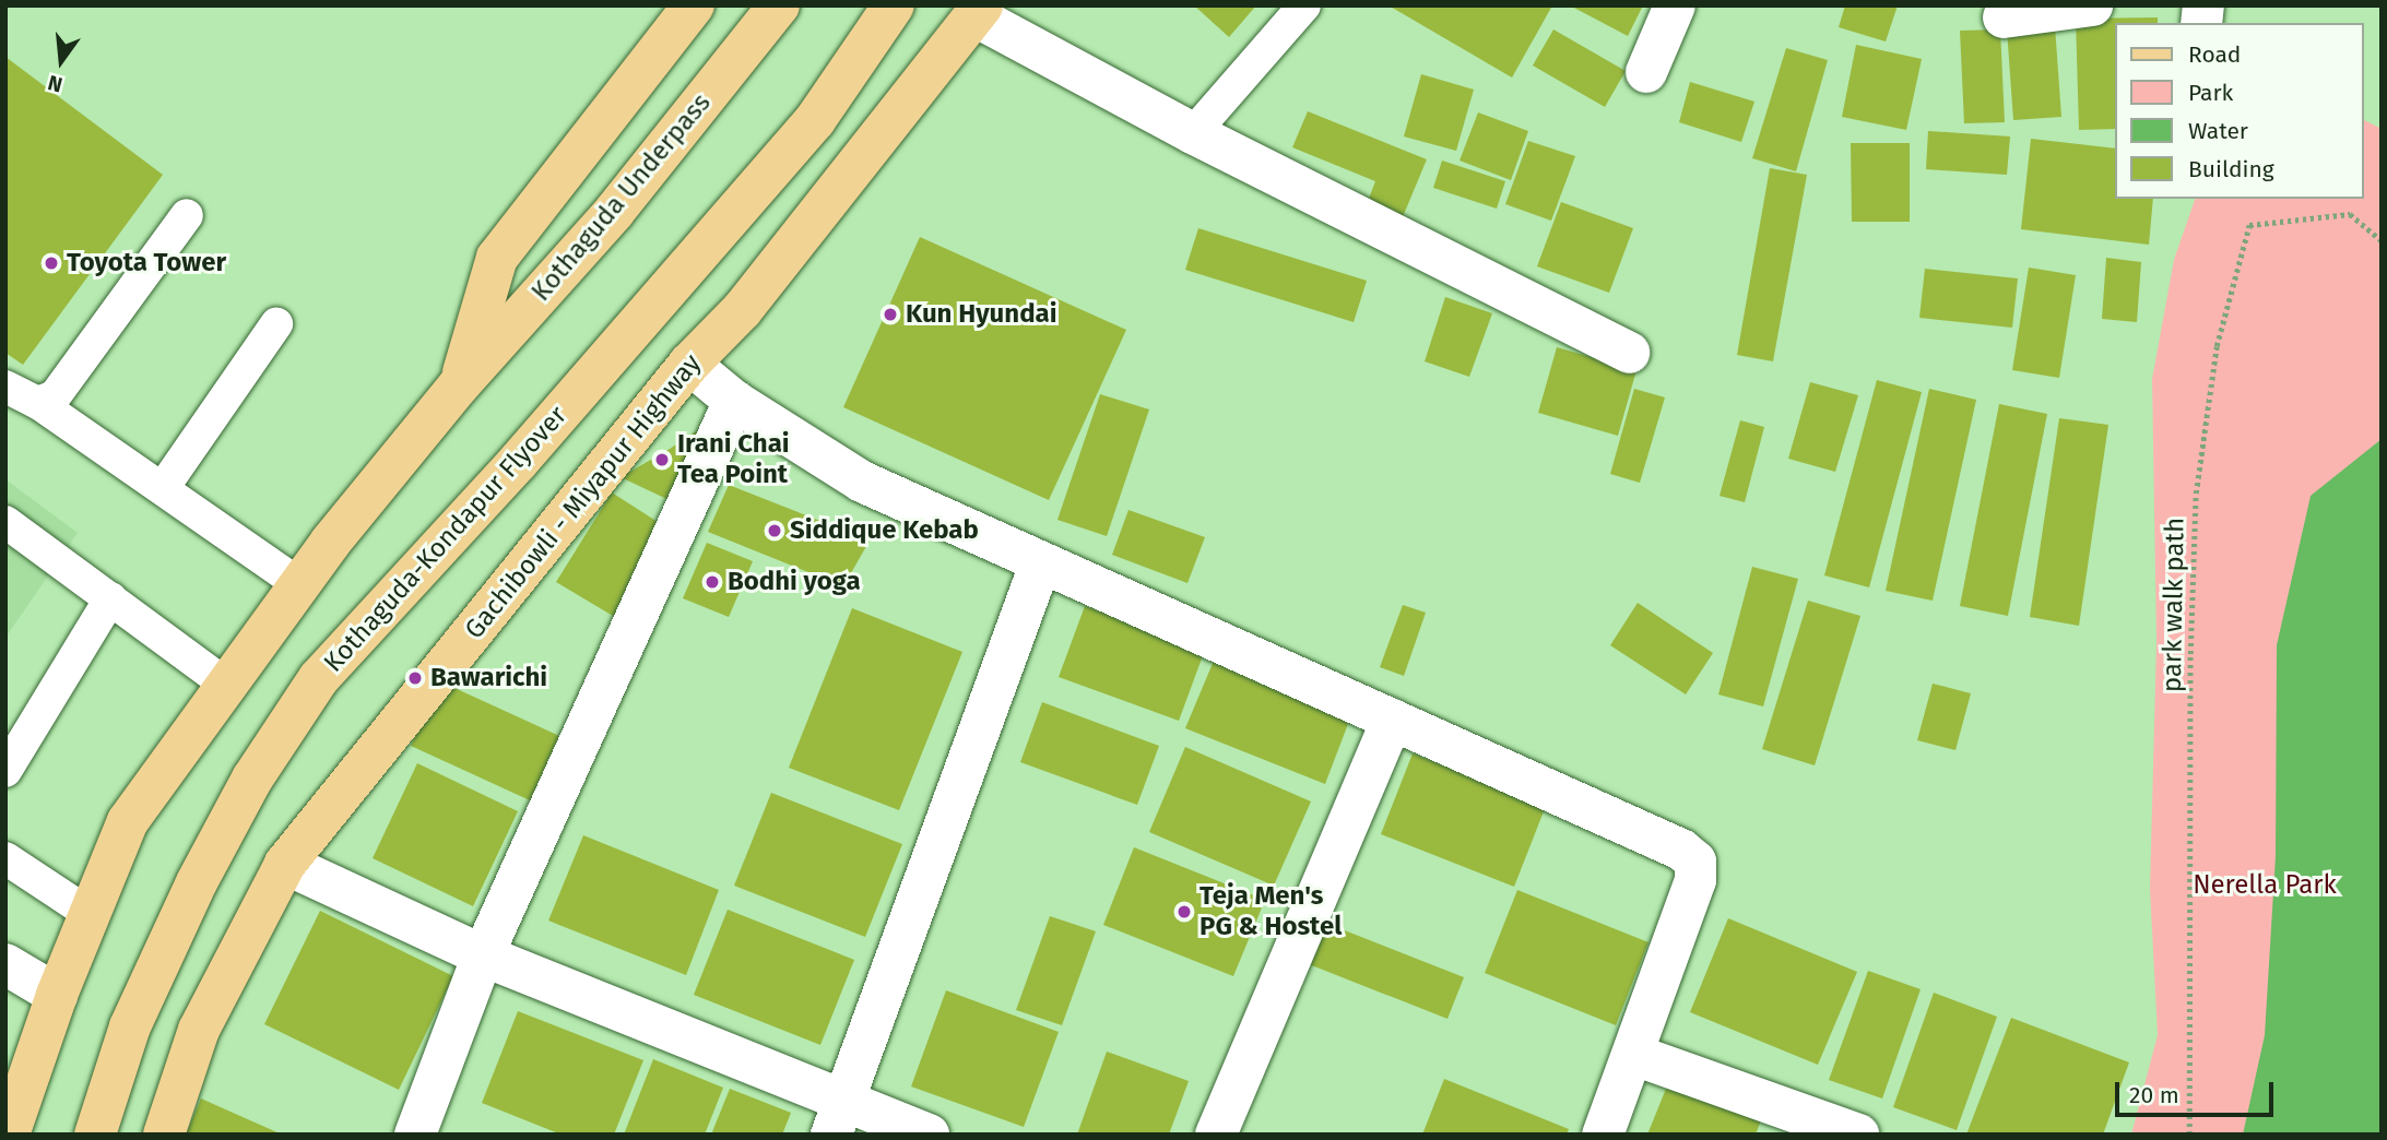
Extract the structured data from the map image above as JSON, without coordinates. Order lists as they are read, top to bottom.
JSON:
{
  "streets": {
    "main road": ["Kothaguda Underpass", "Gachibowli - Miyapur Highway", "Kothaguda-Kondapur Flyover"],
    "path": ["park walk path"]
  },
  "parks": ["Nerella Park"],
  "places": [
    "Toyota Tower",
    "Kun Hyundai",
    "Irani Chai Tea Point",
    "Siddique Kebab",
    "Bodhi yoga",
    "Bawarichi",
    "Teja Men's PG & Hostel"
  ],
  "legend": [
    "Road",
    "Park",
    "Water",
    "Building"
  ],
  "scale_bar": "20 m",
  "north": "bottom"
}
